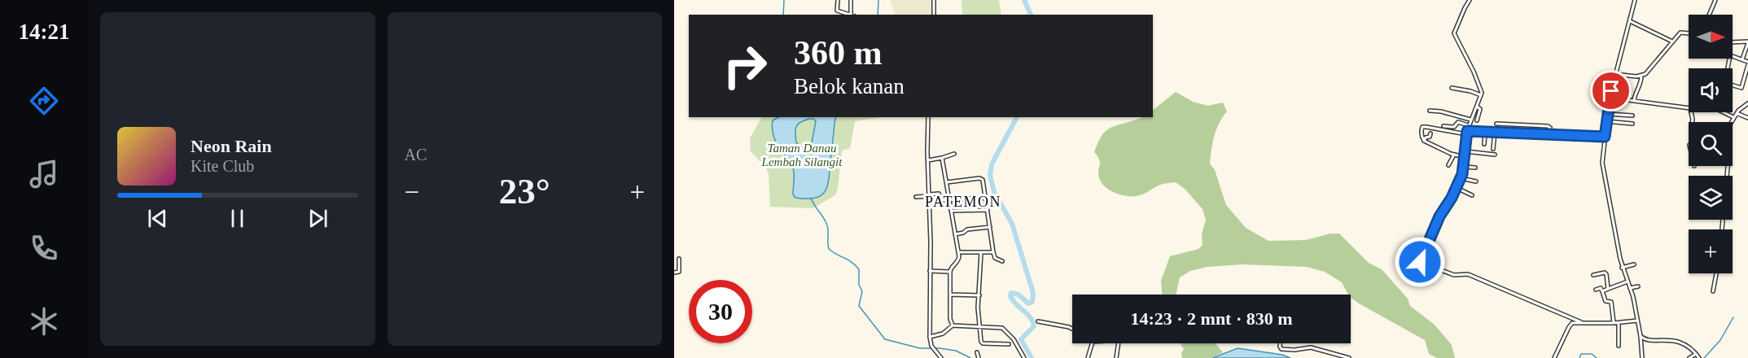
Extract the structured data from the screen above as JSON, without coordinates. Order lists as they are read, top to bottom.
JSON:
{
  "districts": ["PATEMON"],
  "parks": ["Taman Danau Lembah Silangit"],
  "north": "right",
  "page": {
    "tabs": "14:21",
    "tile": "AC",
    "map_buttons": "+",
    "turn": ["360 m", "Belok kanan"],
    "song": ["Neon Rain", "Kite Club"],
    "heat": ["−", "23°", "+"],
    "limit": "30",
    "trip": "14:23 · 2 mnt · 830 m"
  }
}
